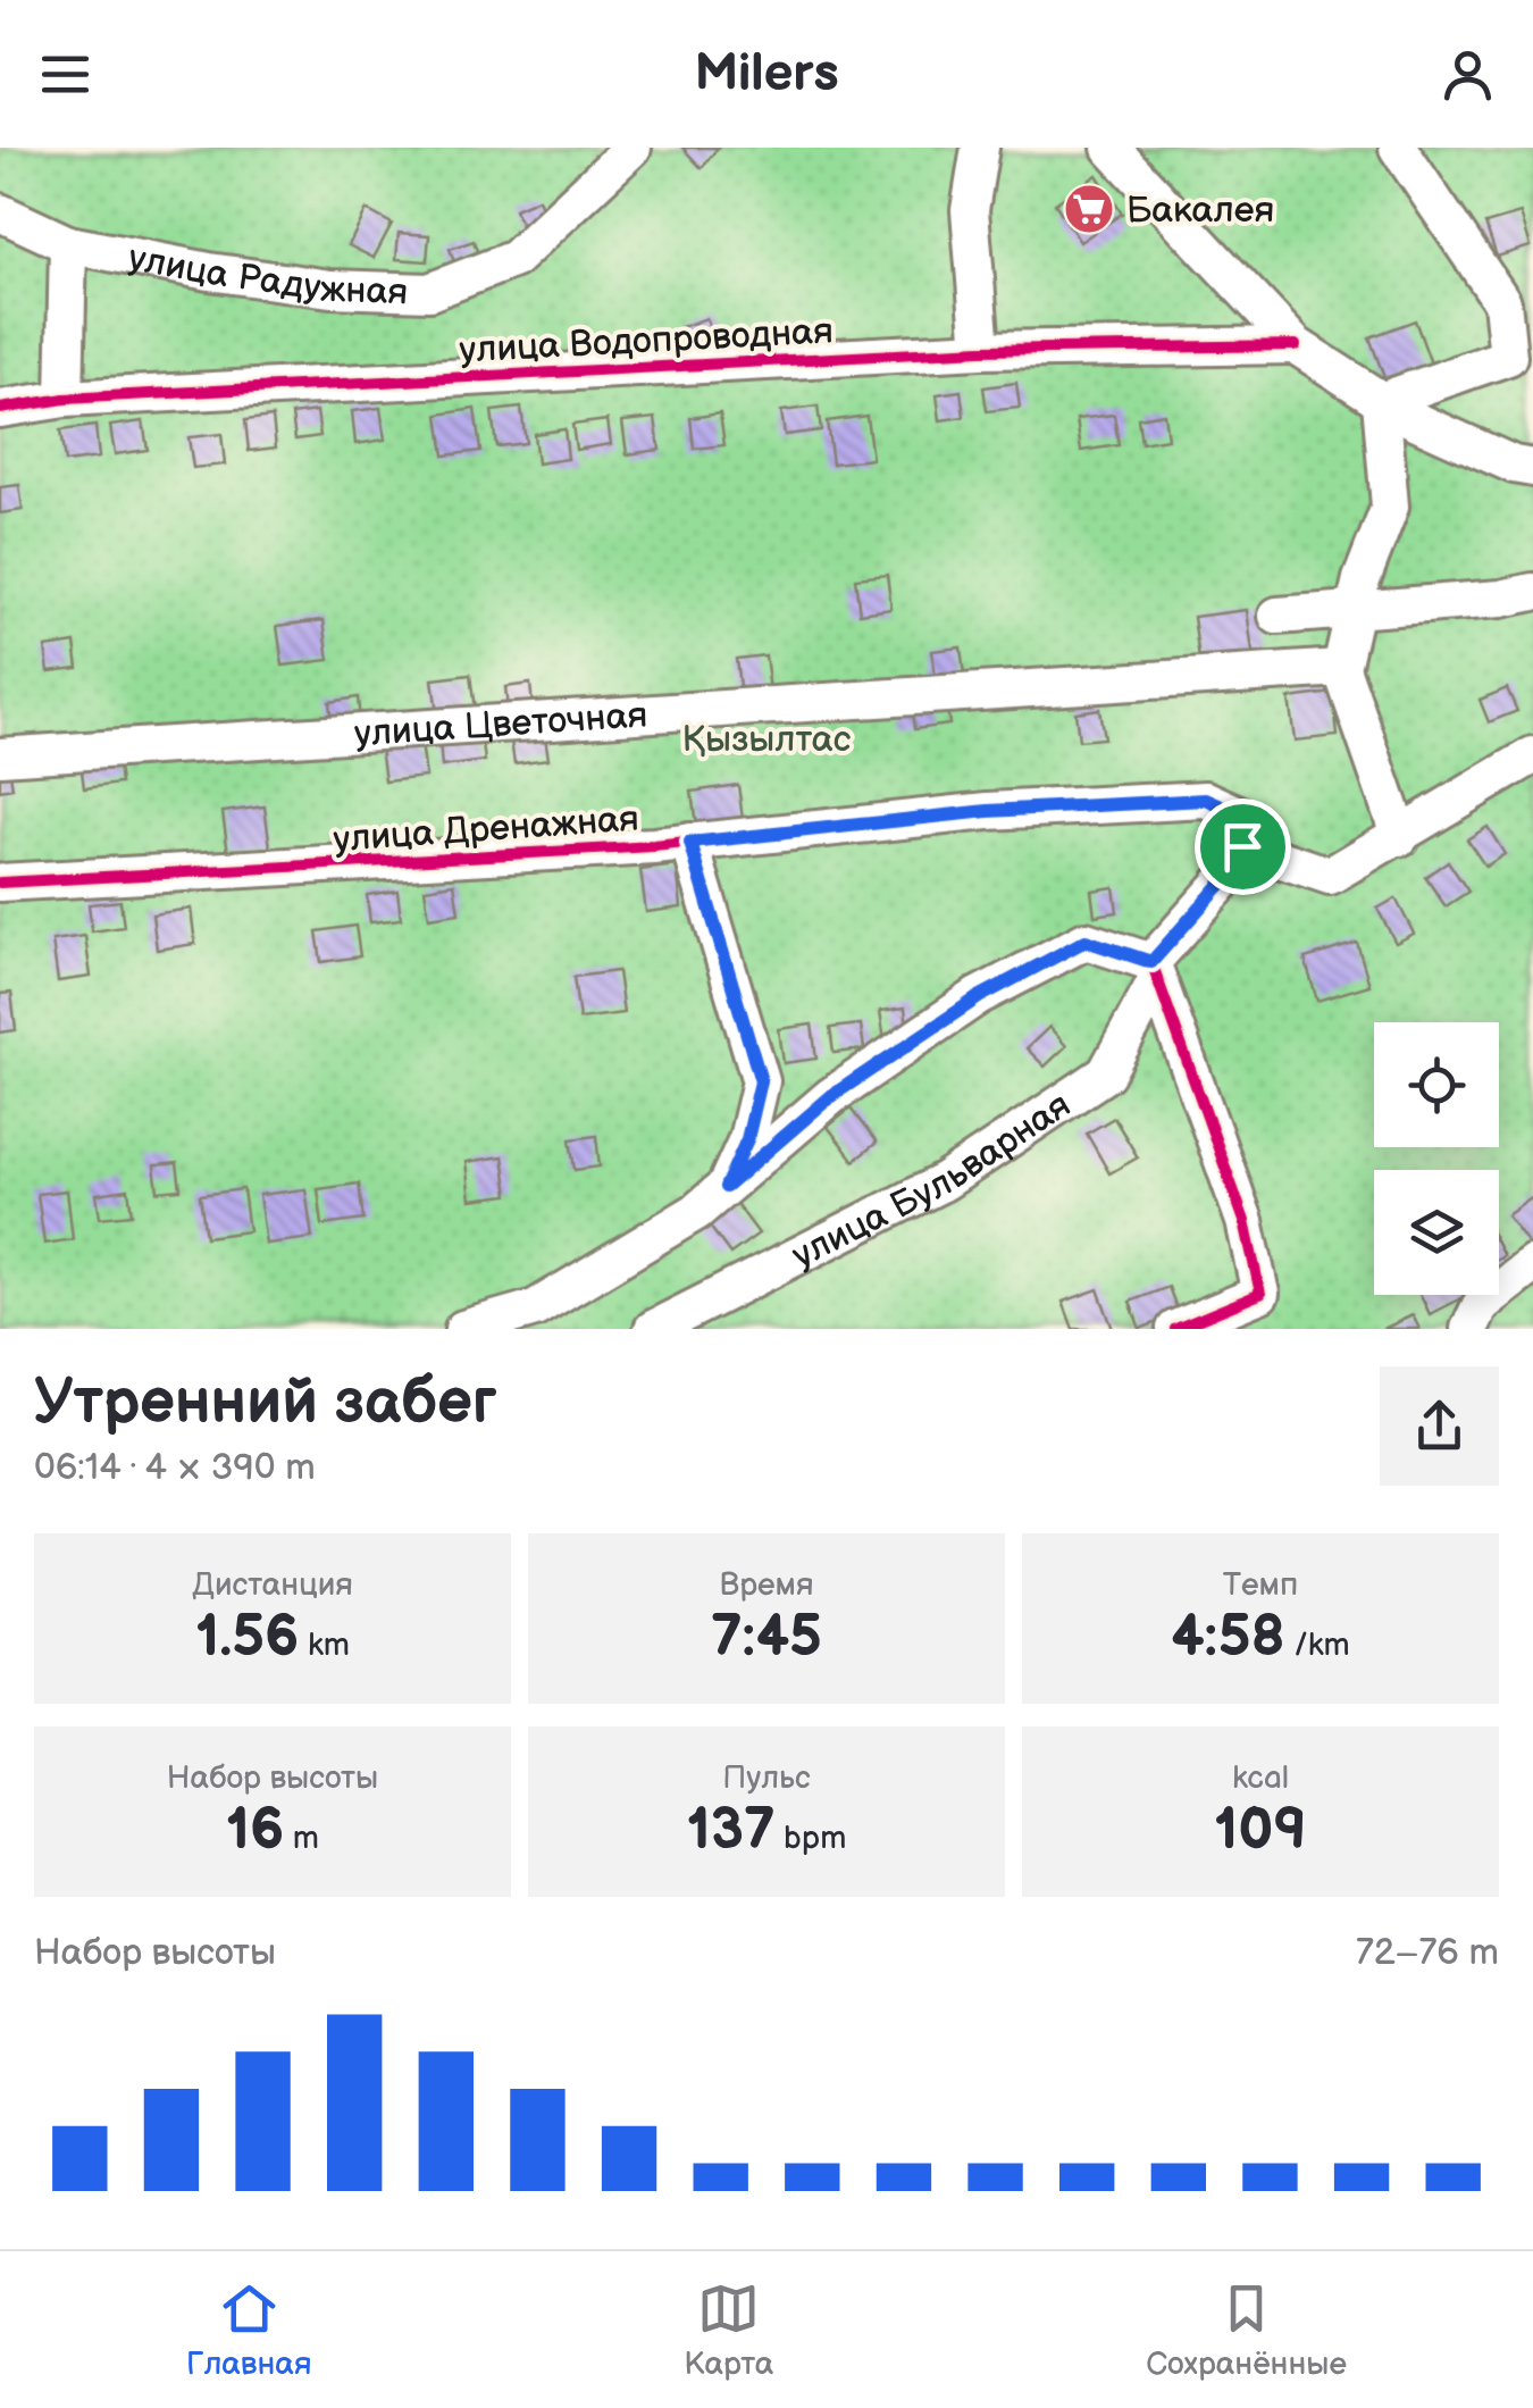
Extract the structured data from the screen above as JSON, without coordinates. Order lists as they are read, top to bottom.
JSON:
{
  "streets": {
    "street": [
      "улица Радужная",
      "улица Водопроводная",
      "улица Цветочная",
      "улица Дренажная",
      "улица Бульварная"
    ]
  },
  "crossings": [
    ["улица Дренажная", "улица Бульварная"]
  ],
  "parks": ["Қызылтас"],
  "places": {
    "supermarket": ["Бакалея"]
  },
  "page": {
    "header": "Milers",
    "heading": ["Утренний забег", "06:14 · 4 × 390 m"],
    "stats": [
      ["Дистанция", "1.56 km"],
      ["Время", "7:45"],
      ["Темп", "4:58 /km"],
      ["Набор высоты", "16 m"],
      ["Пульс", "137 bpm"],
      ["kcal", "109"]
    ],
    "chart": ["Набор высоты", "72–76 m"],
    "tabs": ["Главная", "Карта", "Сохранённые"]
  }
}
